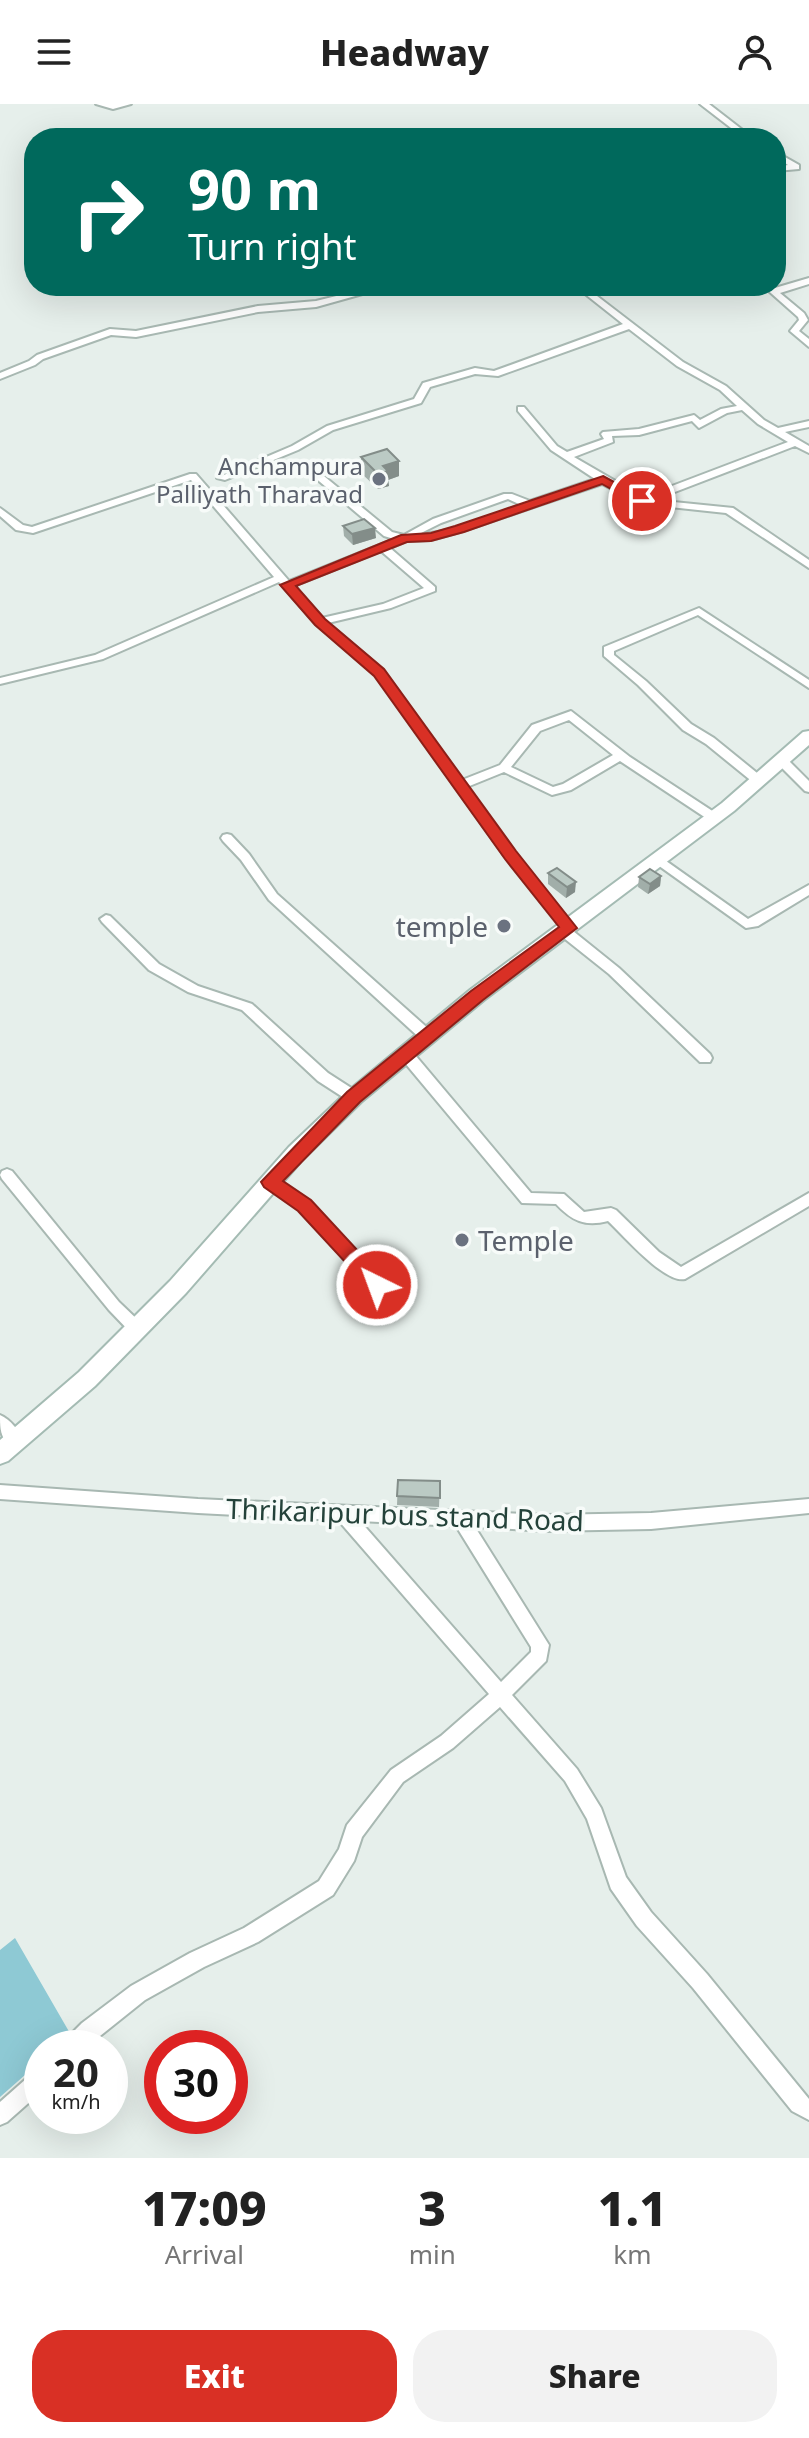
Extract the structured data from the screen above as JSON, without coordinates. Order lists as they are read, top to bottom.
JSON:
{
  "streets": {
    "street": ["Thrikaripur bus stand Road"]
  },
  "places": ["Anchampura Palliyath Tharavad", "temple", "Temple"],
  "page": {
    "header": "Headway",
    "turn": ["90 m", "Turn right"],
    "speed": "20 km/h",
    "limit": "30",
    "eta": [
      "17:09",
      "Arrival",
      "3",
      "min",
      "1.1",
      "km"
    ],
    "buttons": ["Exit", "Share"]
  }
}
